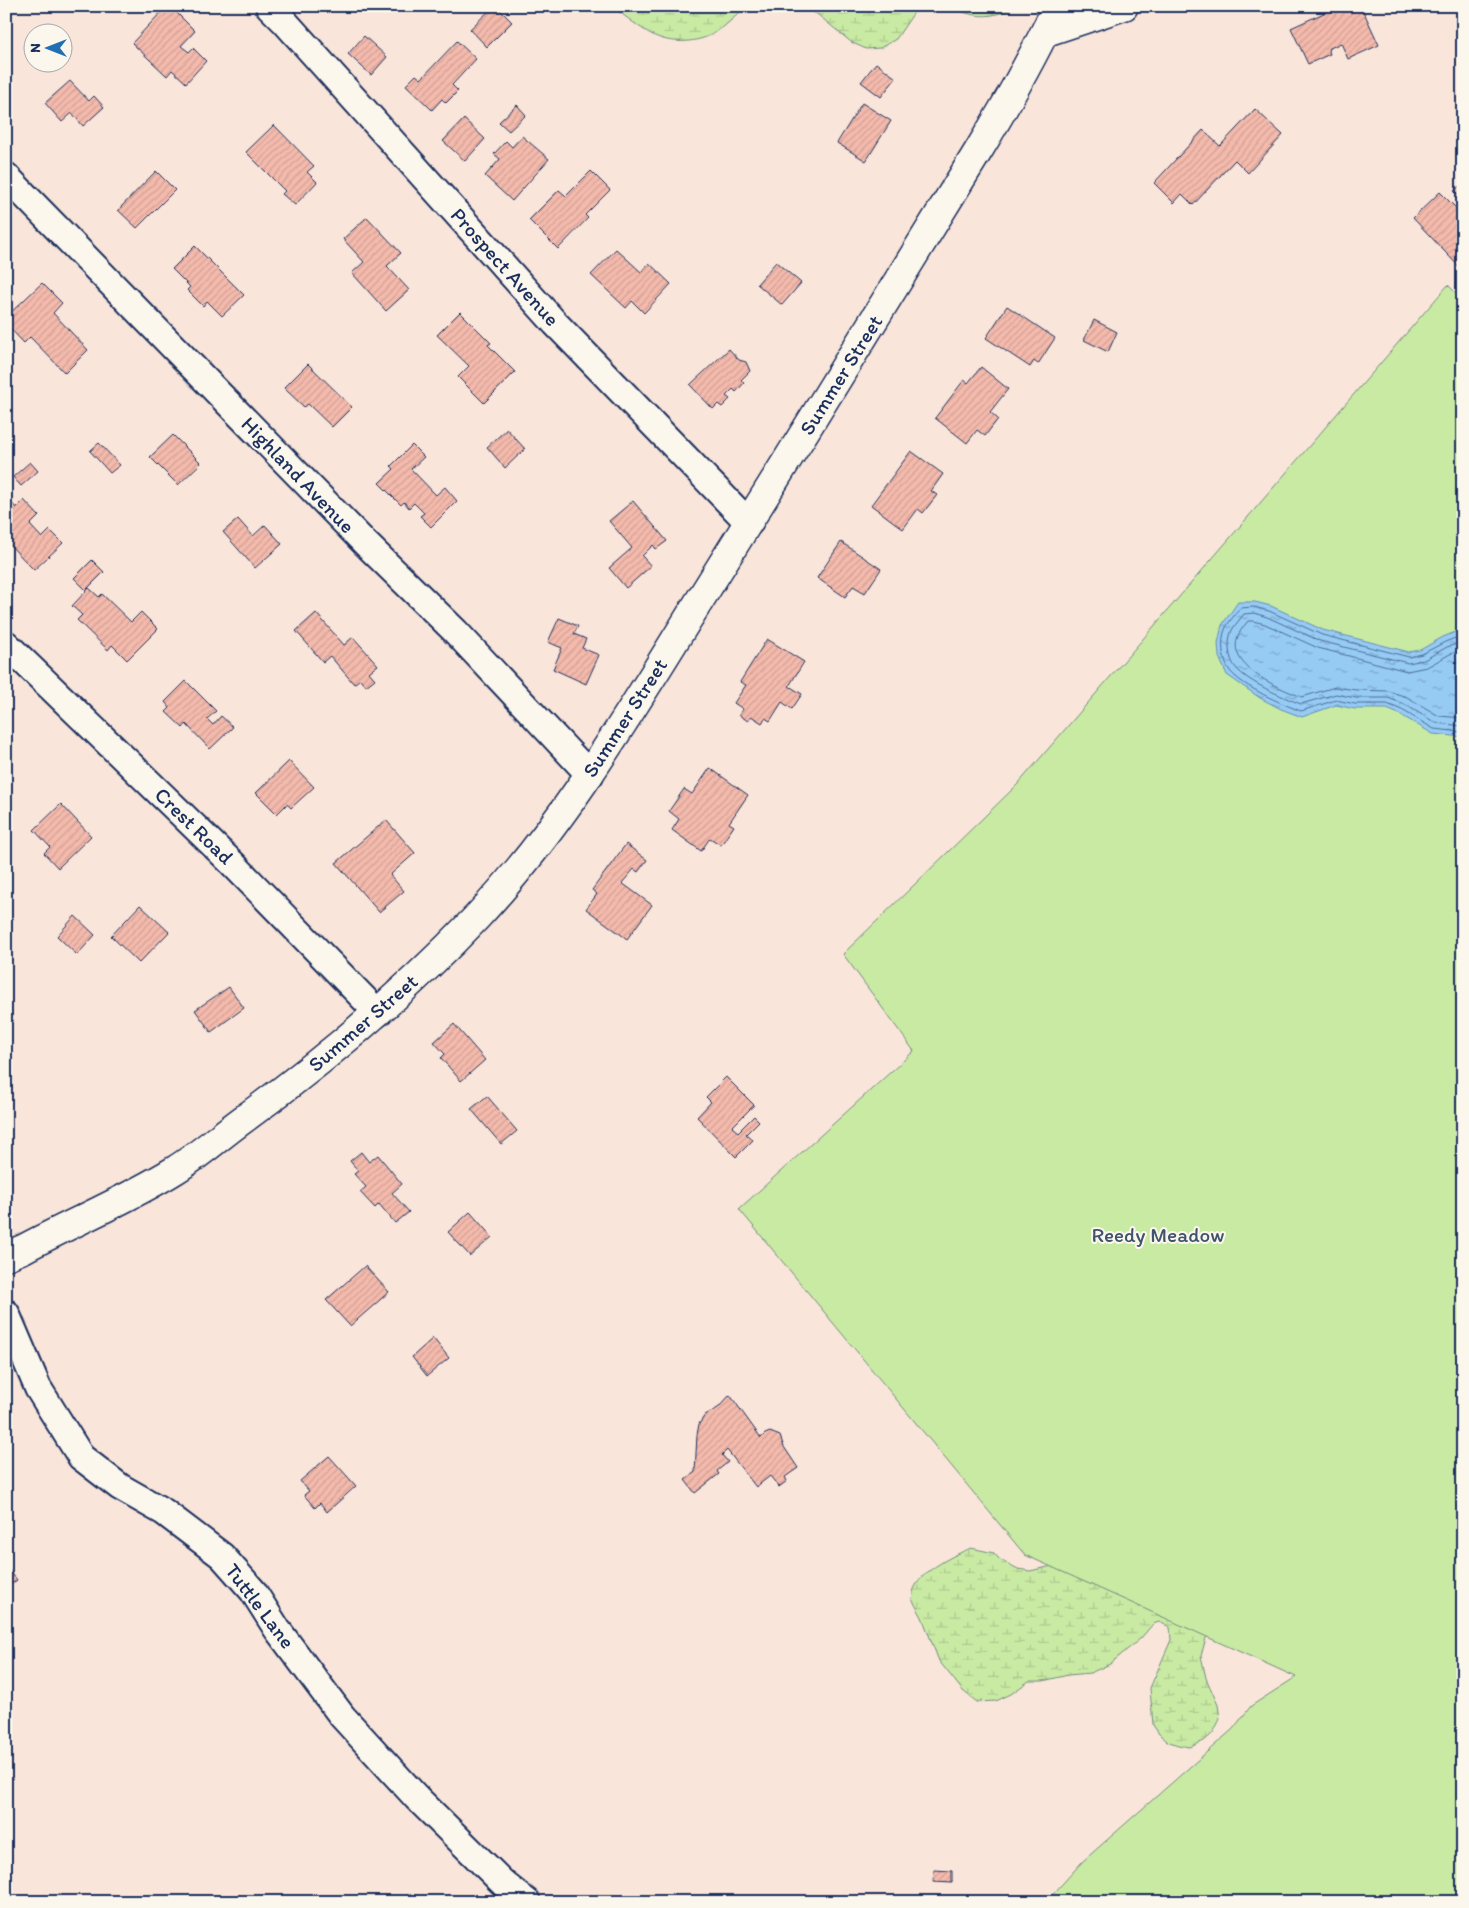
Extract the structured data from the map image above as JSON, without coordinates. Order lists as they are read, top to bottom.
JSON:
{
  "streets": {
    "main road": ["Summer Street"],
    "street": [
      "Prospect Avenue",
      "Highland Avenue",
      "Crest Road",
      "Tuttle Lane"
    ]
  },
  "crossings": [
    ["Prospect Avenue", "Summer Street"],
    ["Summer Street", "Highland Avenue"],
    ["Summer Street", "Crest Road"]
  ],
  "parks": ["Reedy Meadow"],
  "north": "left"
}
